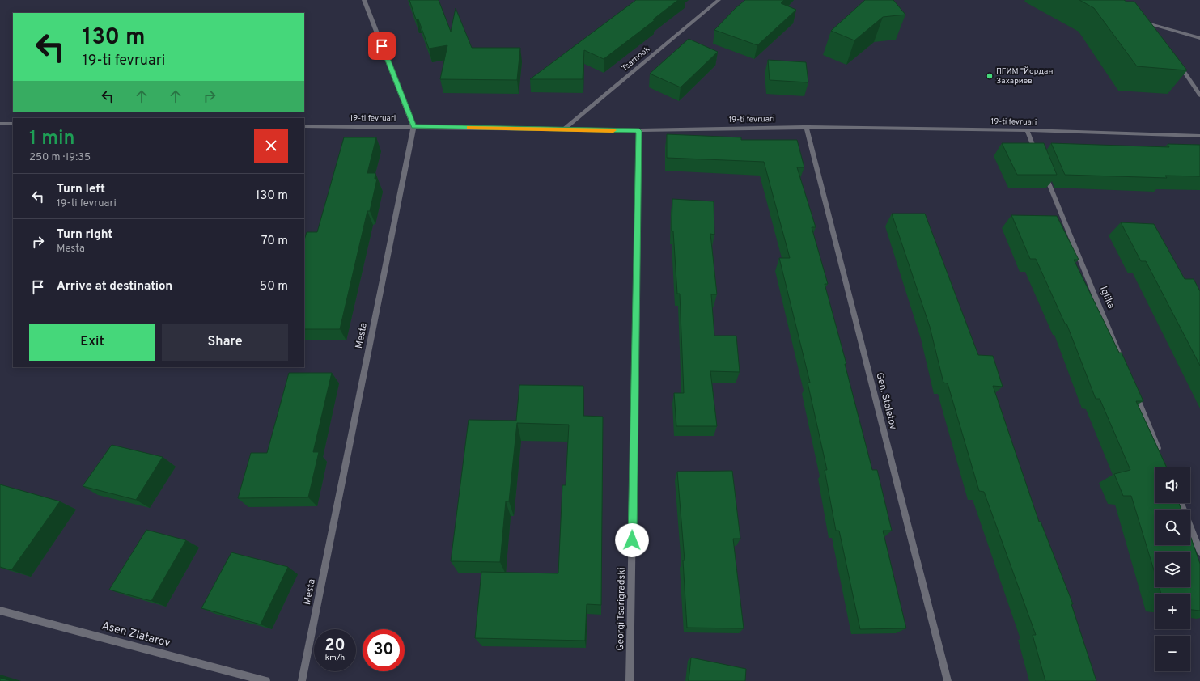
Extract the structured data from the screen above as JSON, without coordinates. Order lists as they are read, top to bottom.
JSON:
{
  "streets": {
    "street": [
      "Tsarnook",
      "19-ti fevruari",
      "Iglika",
      "Mesta",
      "Gen. Stoletov",
      "Georgi Tsarigradski",
      "Asen Zlatarov"
    ]
  },
  "crossings": [
    ["Tsarnook", "19-ti fevruari"],
    ["19-ti fevruari", "Mesta"],
    ["19-ti fevruari", "Gen. Stoletov"],
    ["19-ti fevruari", "Georgi Tsarigradski"]
  ],
  "places": ["ПГИМ \"Йордан Захариев"],
  "page": {
    "turn": ["130 m", "19-ti fevruari"],
    "heading": ["1 min", "250 m · 19:35"],
    "list": [
      {
        "name": "Turn left",
        "note": "19-ti fevruari",
        "value": "130 m"
      },
      {
        "name": "Turn right",
        "note": "Mesta",
        "value": "70 m"
      },
      {
        "name": "Arrive at destination",
        "value": "50 m"
      }
    ],
    "buttons": ["Exit", "Share"],
    "map_buttons": ["+", "−"],
    "speed": "20 km/h",
    "limit": "30"
  }
}
